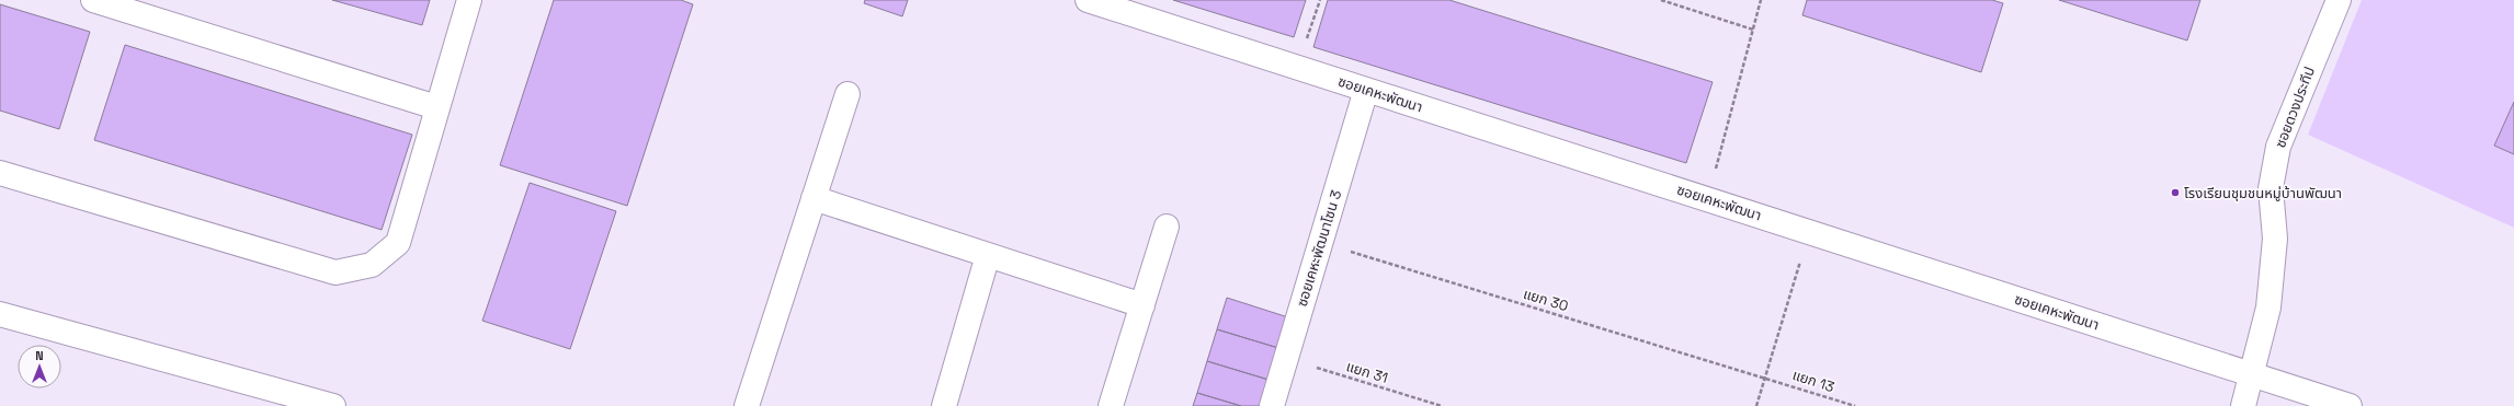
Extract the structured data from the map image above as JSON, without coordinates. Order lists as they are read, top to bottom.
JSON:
{
  "streets": {
    "street": ["ซอยเคหะพัฒนา", "ซอยดวงประทีป", "ซอยเคหะพัฒนาโซน 3"],
    "path": ["แยก 30", "แยก 31", "แยก 13"]
  },
  "crossings": [
    ["ซอยเคหะพัฒนา", "ซอยดวงประทีป"],
    ["ซอยเคหะพัฒนา", "ซอยเคหะพัฒนาโซน 3"],
    ["ซอยเคหะพัฒนาโซน 3", "แยก 30"],
    ["ซอยเคหะพัฒนาโซน 3", "แยก 31"],
    ["แยก 30", "แยก 13"]
  ],
  "places": ["โรงเรียนชุมชนหมู่บ้านพัฒนา"],
  "north": "top"
}
